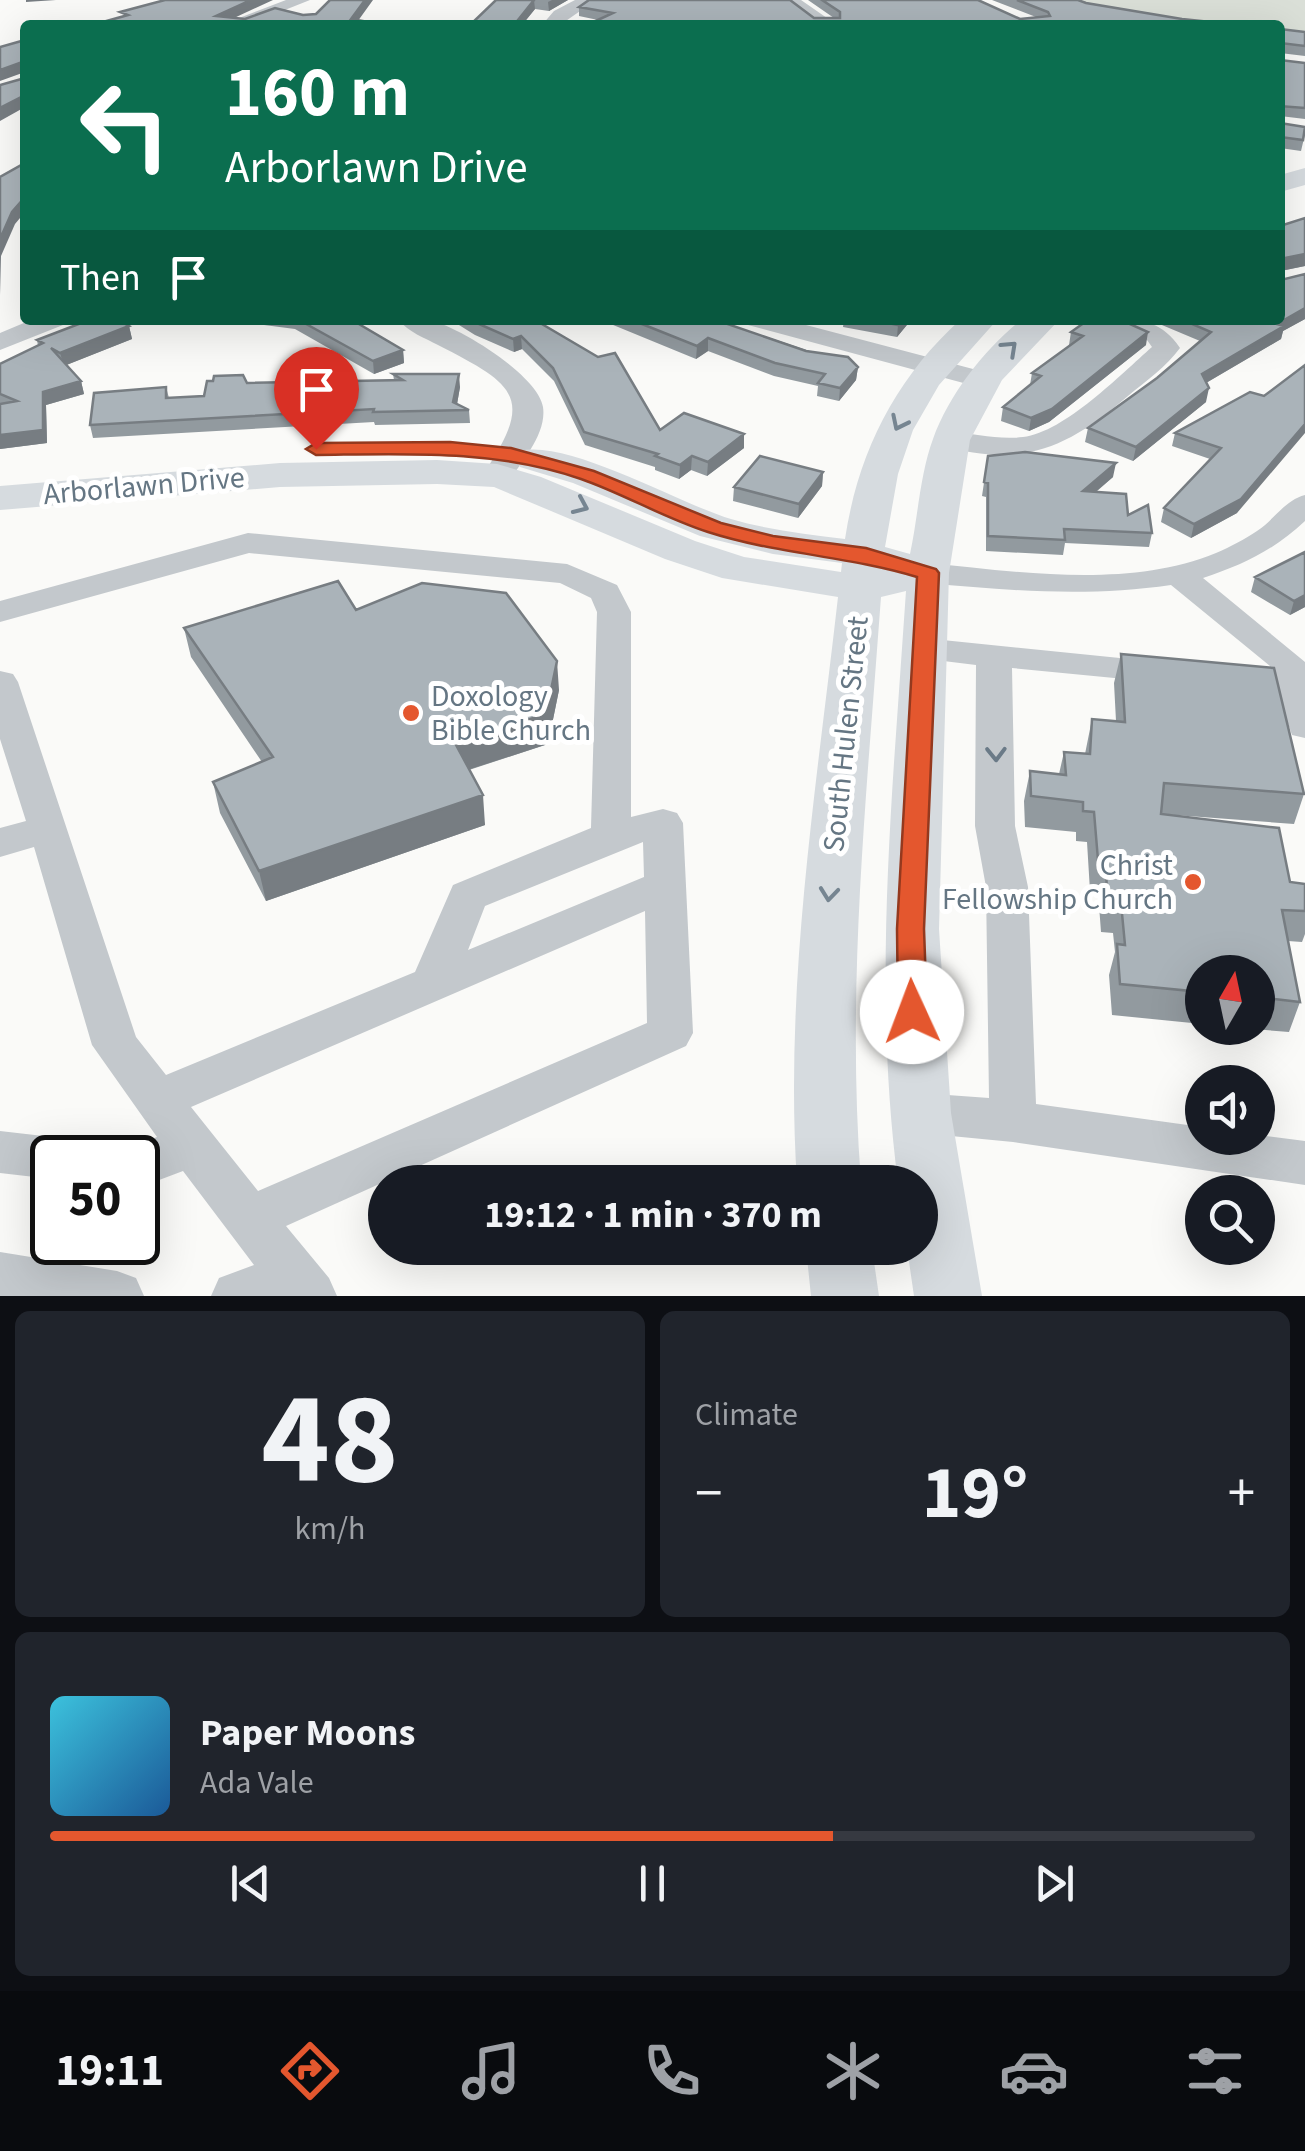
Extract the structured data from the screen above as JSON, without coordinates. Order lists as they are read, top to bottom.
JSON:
{
  "streets": {
    "main road": ["Arborlawn Drive", "South Hulen Street"]
  },
  "crossings": [
    ["Arborlawn Drive", "South Hulen Street"]
  ],
  "places": ["Doxology Bible Church", "Christ Fellowship Church"],
  "north": "top",
  "page": {
    "turn": ["160 m", "Arborlawn Drive"],
    "then": "Then",
    "limit": "50",
    "trip": "19:12 · 1 min · 370 m",
    "tile": [
      ["48", "km/h"],
      "Climate"
    ],
    "heat": ["−", "19°", "+"],
    "song": ["Paper Moons", "Ada Vale"],
    "tabs": "19:11"
  }
}
